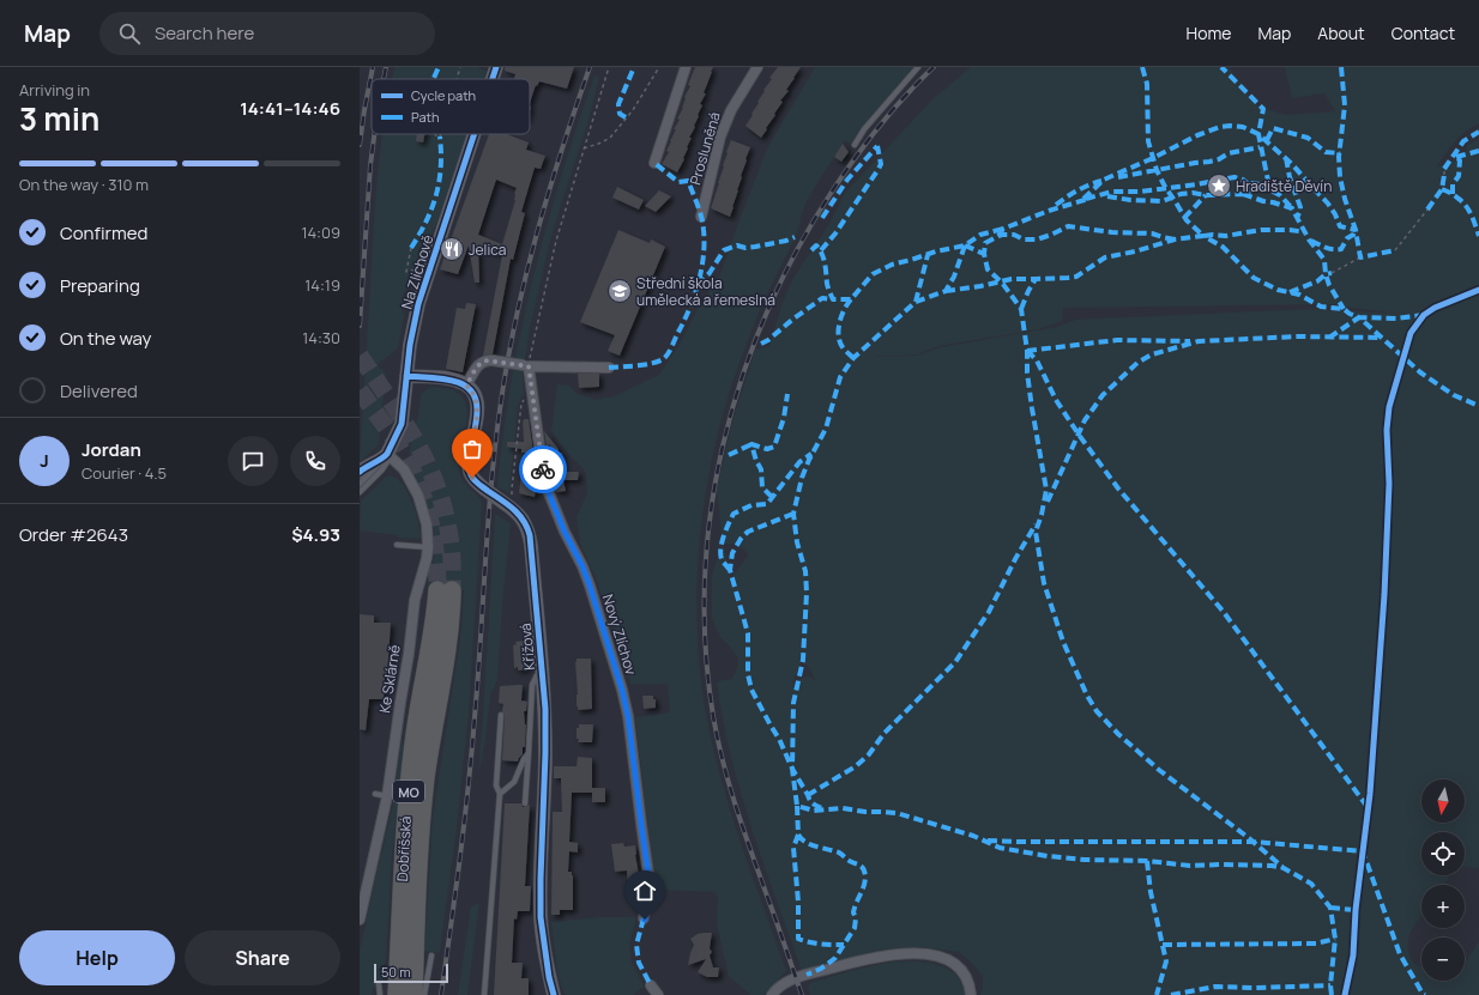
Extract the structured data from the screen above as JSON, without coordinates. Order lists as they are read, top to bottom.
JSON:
{
  "streets": {
    "highway": ["MO", "Dobříšská"],
    "street": [
      "Prosluněná",
      "Na Zlíchově",
      "Nový Zlíchov",
      "Křížová",
      "Ke Sklárně"
    ]
  },
  "crossings": [
    ["Na Zlíchově", "Ke Sklárně"]
  ],
  "places": {
    "place": ["Hradiště Děvín"],
    "restaurant": ["Jelica"],
    "school or university": ["Střední škola umělecká a řemeslná"]
  },
  "legend": ["Cycle path", "Path"],
  "scale_bar": "50 m",
  "north": "bottom",
  "page": {
    "header": "Map",
    "search": "Search here",
    "nav": [
      "Home",
      "Map",
      "About",
      "Contact"
    ],
    "heading": ["3 min", "Arriving in", "14:41–14:46"],
    "panel": [
      "Jordan",
      "Courier · 4.5",
      "Order #2643",
      "$4.93"
    ],
    "bar": "On the way · 310 m",
    "list": [
      ["Confirmed", "14:09"],
      ["Preparing", "14:19"],
      ["On the way", "14:30"],
      "Delivered"
    ],
    "round": "J",
    "map_buttons": ["+", "−"],
    "buttons": ["Help", "Share"],
    "scale": "50 m"
  }
}
